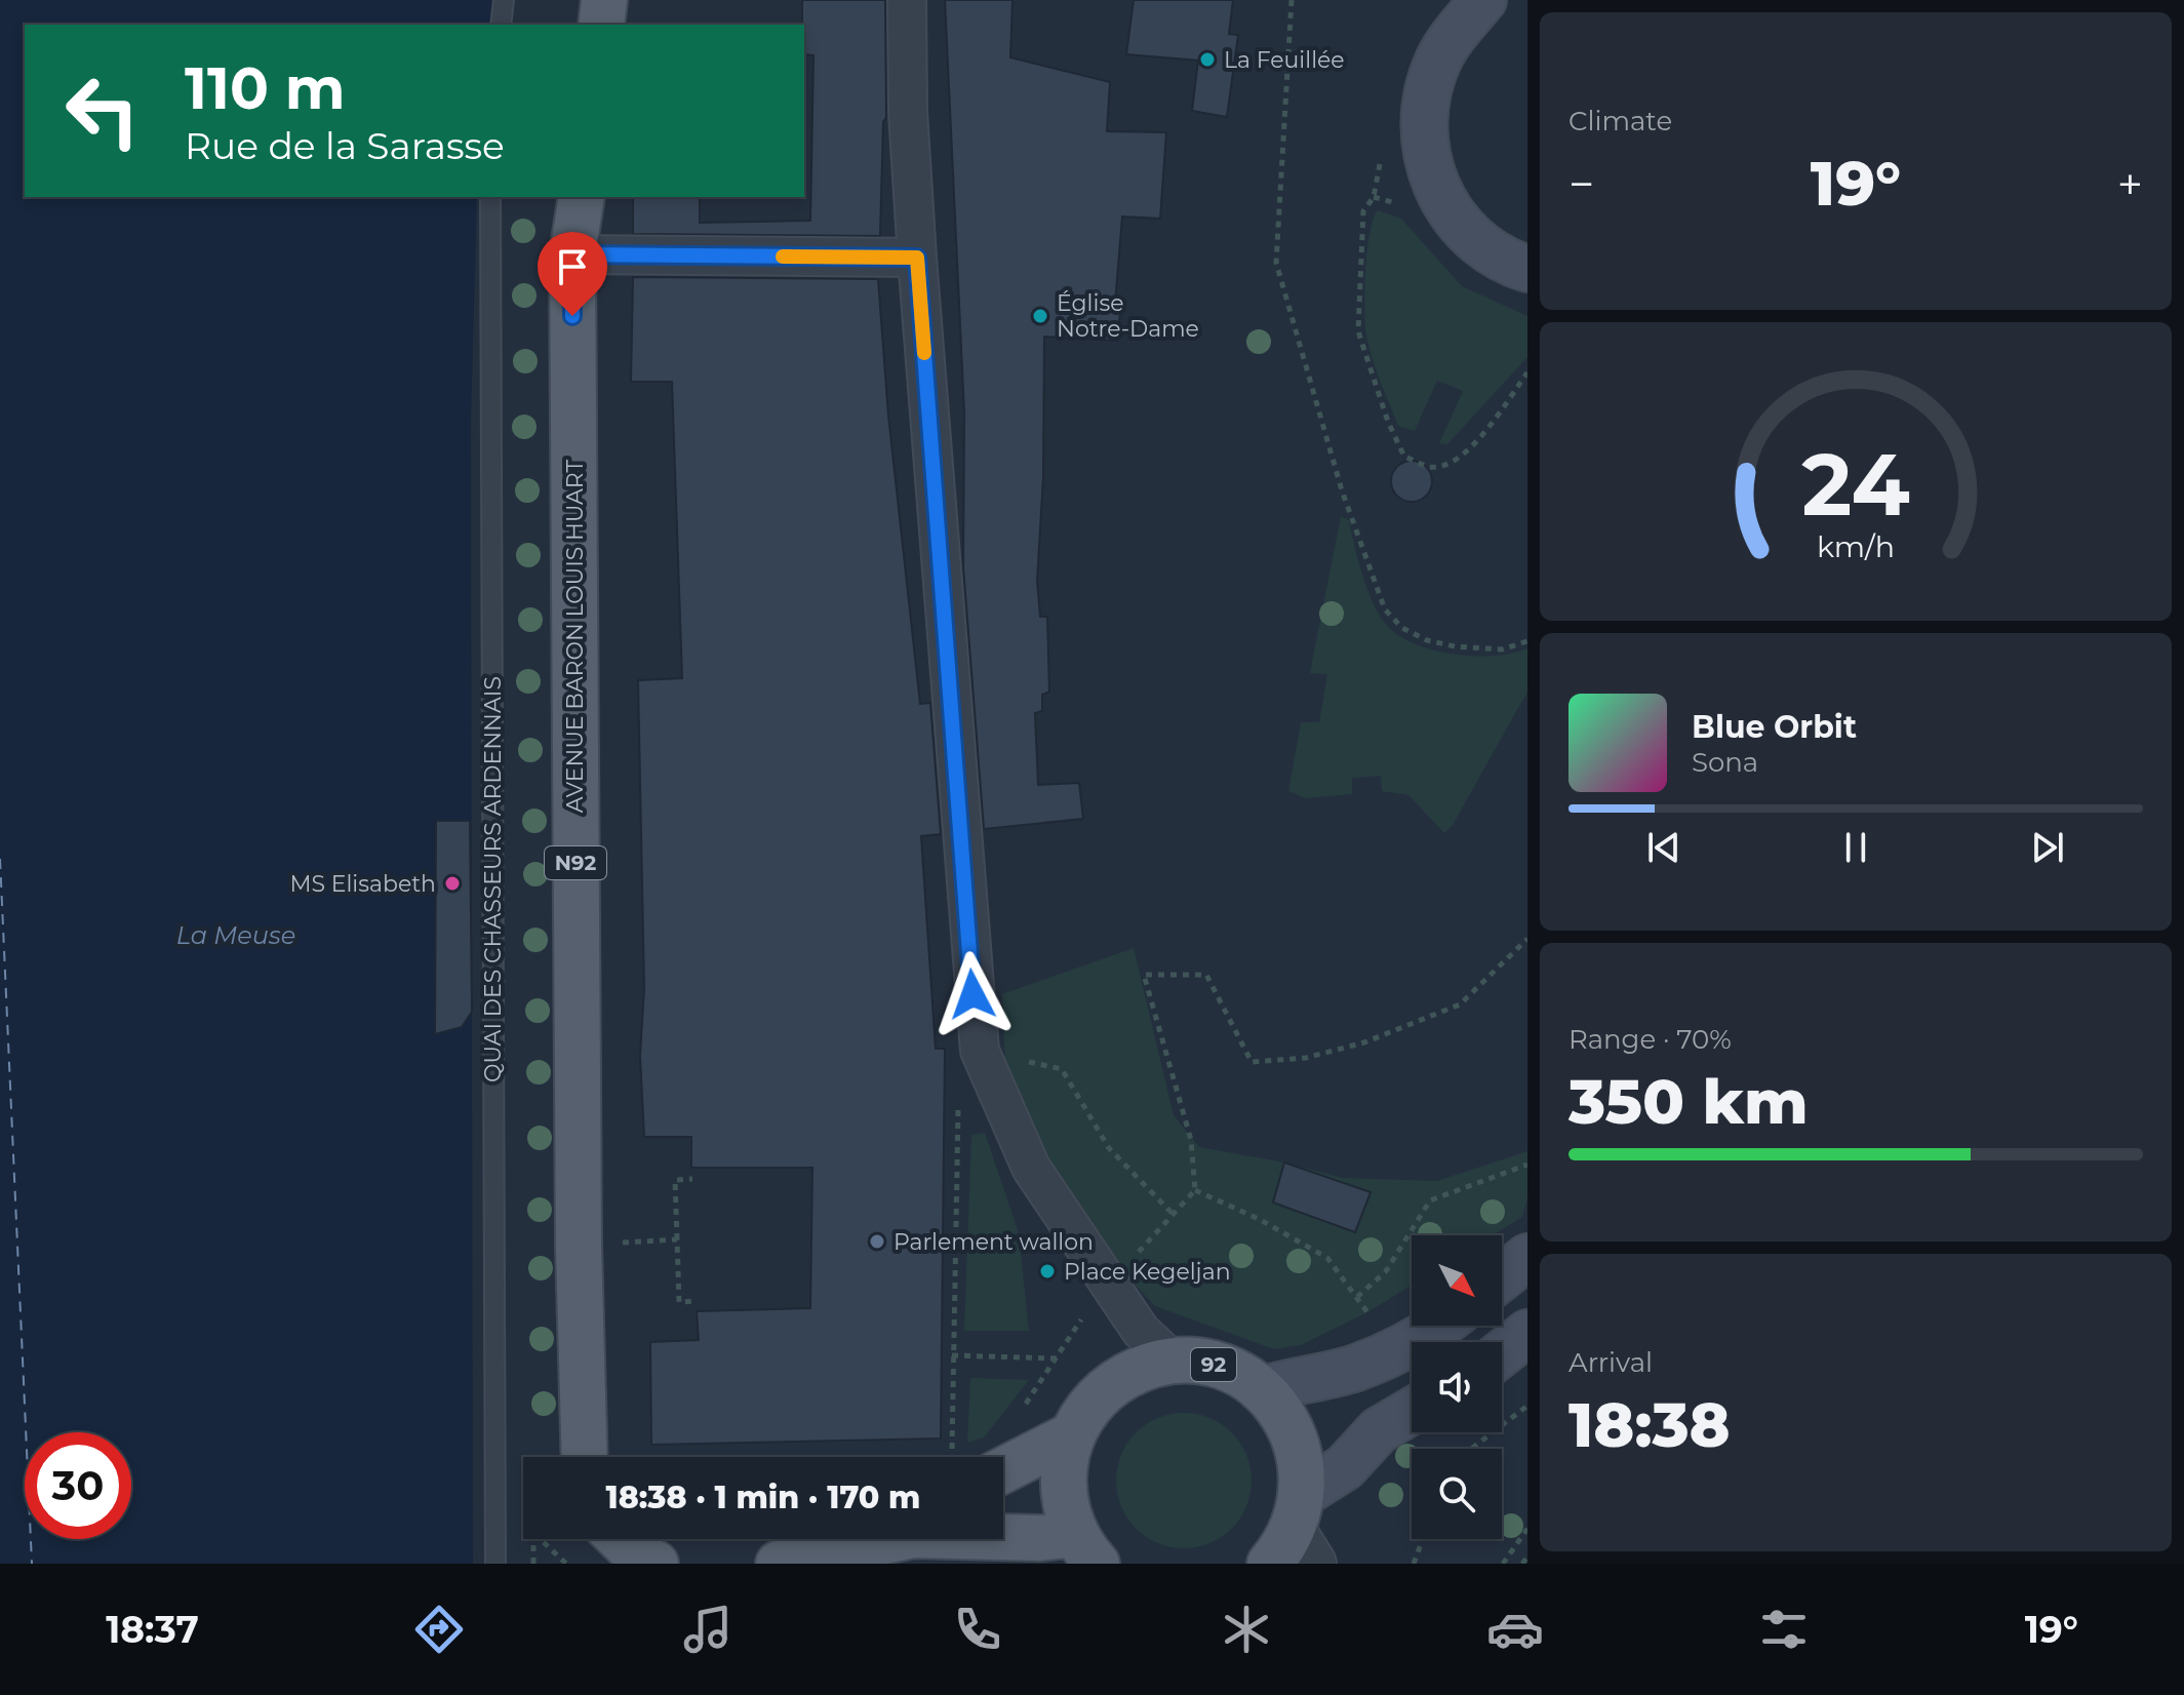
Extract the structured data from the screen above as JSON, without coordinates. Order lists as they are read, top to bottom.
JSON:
{
  "streets": {
    "main road": ["AVENUE BARON LOUIS HUART", "N92", "92"],
    "lane": ["QUAI DES CHASSEURS ARDENNAIS"]
  },
  "water": ["La Meuse"],
  "places": [
    "La Feuillée",
    "Église Notre-Dame",
    "MS Elisabeth",
    "Parlement wallon",
    "Place Kegeljan"
  ],
  "north": "bottom right",
  "page": {
    "tile": [
      "Climate",
      ["Range · 70%", "350 km"],
      ["Arrival", "18:38"]
    ],
    "turn": ["110 m", "Rue de la Sarasse"],
    "heat": ["−", "19°", "+"],
    "song": ["Blue Orbit", "Sona"],
    "limit": "30",
    "trip": "18:38 · 1 min · 170 m",
    "tabs": ["18:37", "19°"],
    "gauge": ["24", "km/h"]
  }
}
